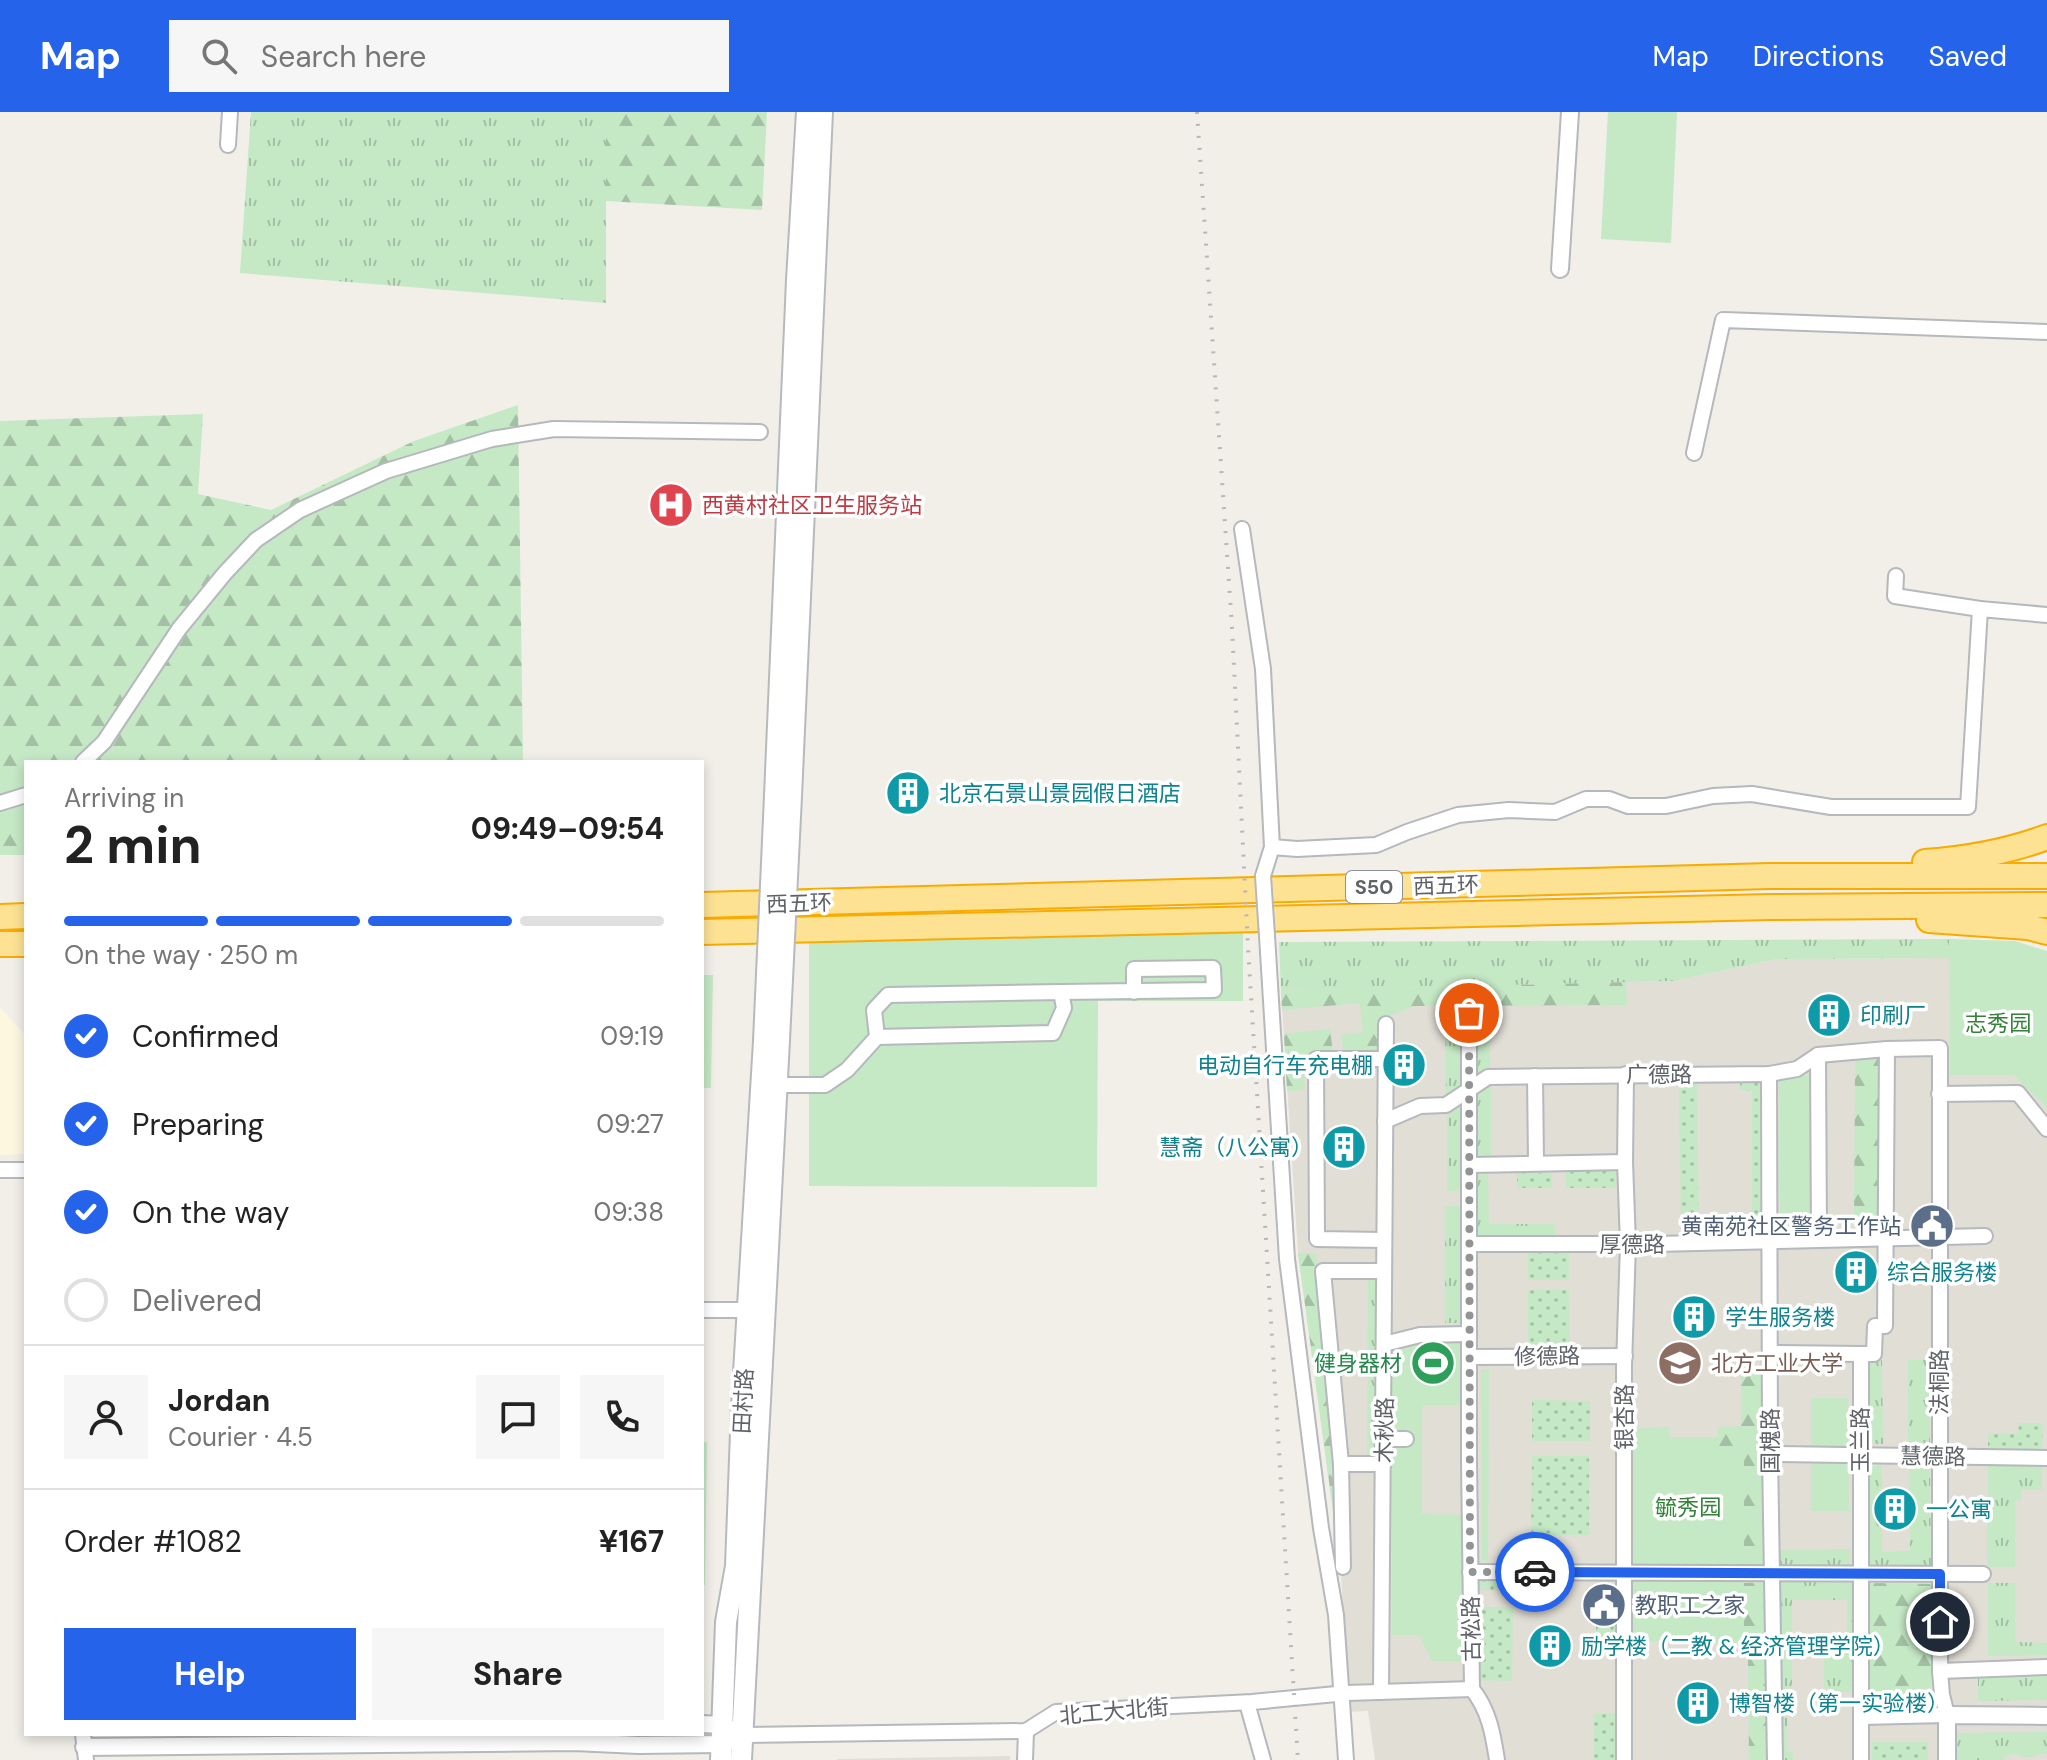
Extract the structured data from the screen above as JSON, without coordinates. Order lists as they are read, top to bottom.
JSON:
{
  "streets": {
    "highway": ["西五环", "S50"],
    "main road": ["田村路"],
    "street": [
      "广德路",
      "厚德路",
      "修德路",
      "法桐路",
      "银杏路",
      "木秋路",
      "玉兰路",
      "国槐路",
      "慧德路",
      "古松路",
      "北工大北街"
    ]
  },
  "crossings": [
    ["广德路", "法桐路"],
    ["广德路", "银杏路"],
    ["广德路", "木秋路"],
    ["广德路", "玉兰路"],
    ["广德路", "国槐路"],
    ["广德路", "古松路"],
    ["厚德路", "法桐路"],
    ["厚德路", "银杏路"],
    ["厚德路", "玉兰路"],
    ["厚德路", "国槐路"],
    ["厚德路", "古松路"],
    ["修德路", "银杏路"],
    ["修德路", "古松路"],
    ["法桐路", "慧德路"],
    ["田村路", "北工大北街"],
    ["木秋路", "北工大北街"],
    ["玉兰路", "慧德路"],
    ["国槐路", "慧德路"],
    ["古松路", "北工大北街"]
  ],
  "parks": ["志秀园", "毓秀园"],
  "places": {
    "hospital": ["西黄村社区卫生服务站"],
    "building": [
      "北京石景山景园假日酒店",
      "印刷厂",
      "电动自行车充电棚",
      "慧斋（八公寓）",
      "综合服务楼",
      "学生服务楼",
      "一公寓",
      "励学楼（二教 & 经济管理学院）",
      "博智楼（第一实验楼）"
    ],
    "public building": ["黄南苑社区警务工作站", "教职工之家"],
    "sports": ["健身器材"],
    "school or university": ["北方工业大学"]
  },
  "page": {
    "header": "Map",
    "search": "Search here",
    "nav": ["Map", "Directions", "Saved"],
    "heading": ["2 min", "Arriving in", "09:49–09:54"],
    "panel": [
      "Jordan",
      "Courier · 4.5",
      "Order #1082",
      "¥167"
    ],
    "bar": "On the way · 250 m",
    "list": [
      ["Confirmed", "09:19"],
      ["Preparing", "09:27"],
      ["On the way", "09:38"],
      "Delivered"
    ],
    "buttons": ["Help", "Share"]
  }
}
